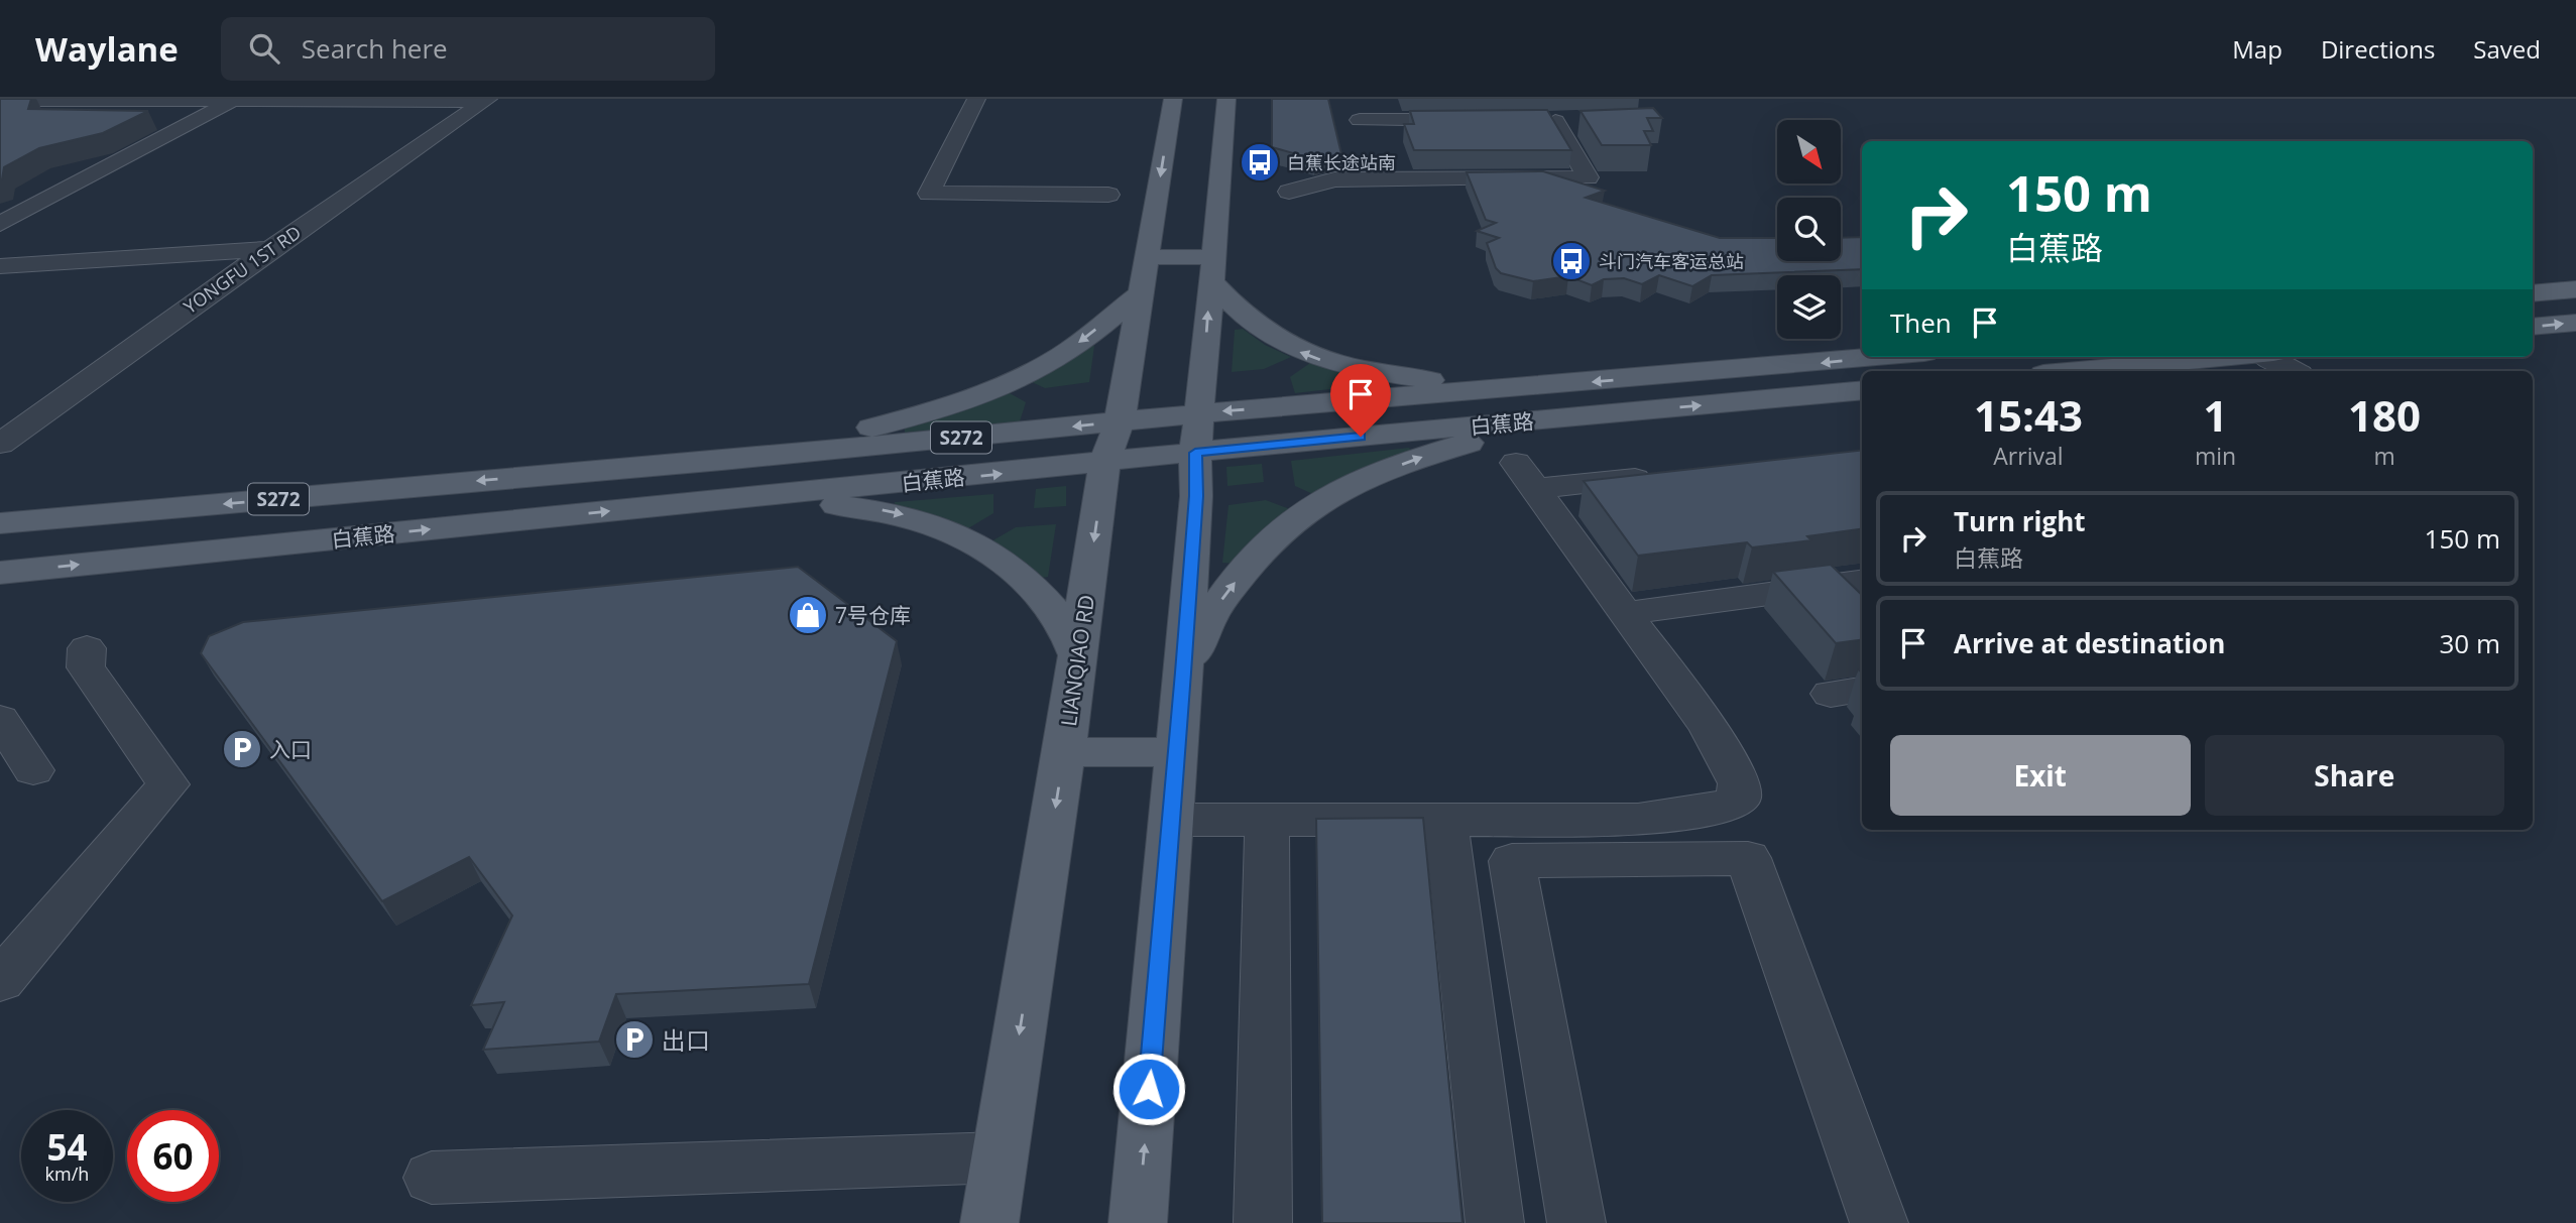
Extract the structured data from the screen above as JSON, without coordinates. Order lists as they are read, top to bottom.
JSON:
{
  "streets": {
    "main road": ["白蕉路", "S272", "LIANQIAO RD"],
    "street": ["YONGFU 1ST RD"]
  },
  "crossings": [
    ["白蕉路", "S272"],
    ["白蕉路", "LIANQIAO RD"],
    ["S272", "LIANQIAO RD"]
  ],
  "places": {
    "bus stop": ["白蕉长途站南", "斗门汽车客运总站"],
    "shop": ["7号仓库"],
    "parking": ["入口", "出口"]
  },
  "north": "bottom right",
  "page": {
    "header": "Waylane",
    "search": "Search here",
    "nav": ["Map", "Directions", "Saved"],
    "turn": ["150 m", "白蕉路"],
    "then": "Then",
    "eta": [
      "15:43",
      "Arrival",
      "1",
      "min",
      "180",
      "m"
    ],
    "list": [
      {
        "name": "Turn right",
        "note": "白蕉路",
        "value": "150 m"
      },
      {
        "name": "Arrive at destination",
        "value": "30 m"
      }
    ],
    "buttons": ["Exit", "Share"],
    "speed": "54 km/h",
    "limit": "60"
  }
}
